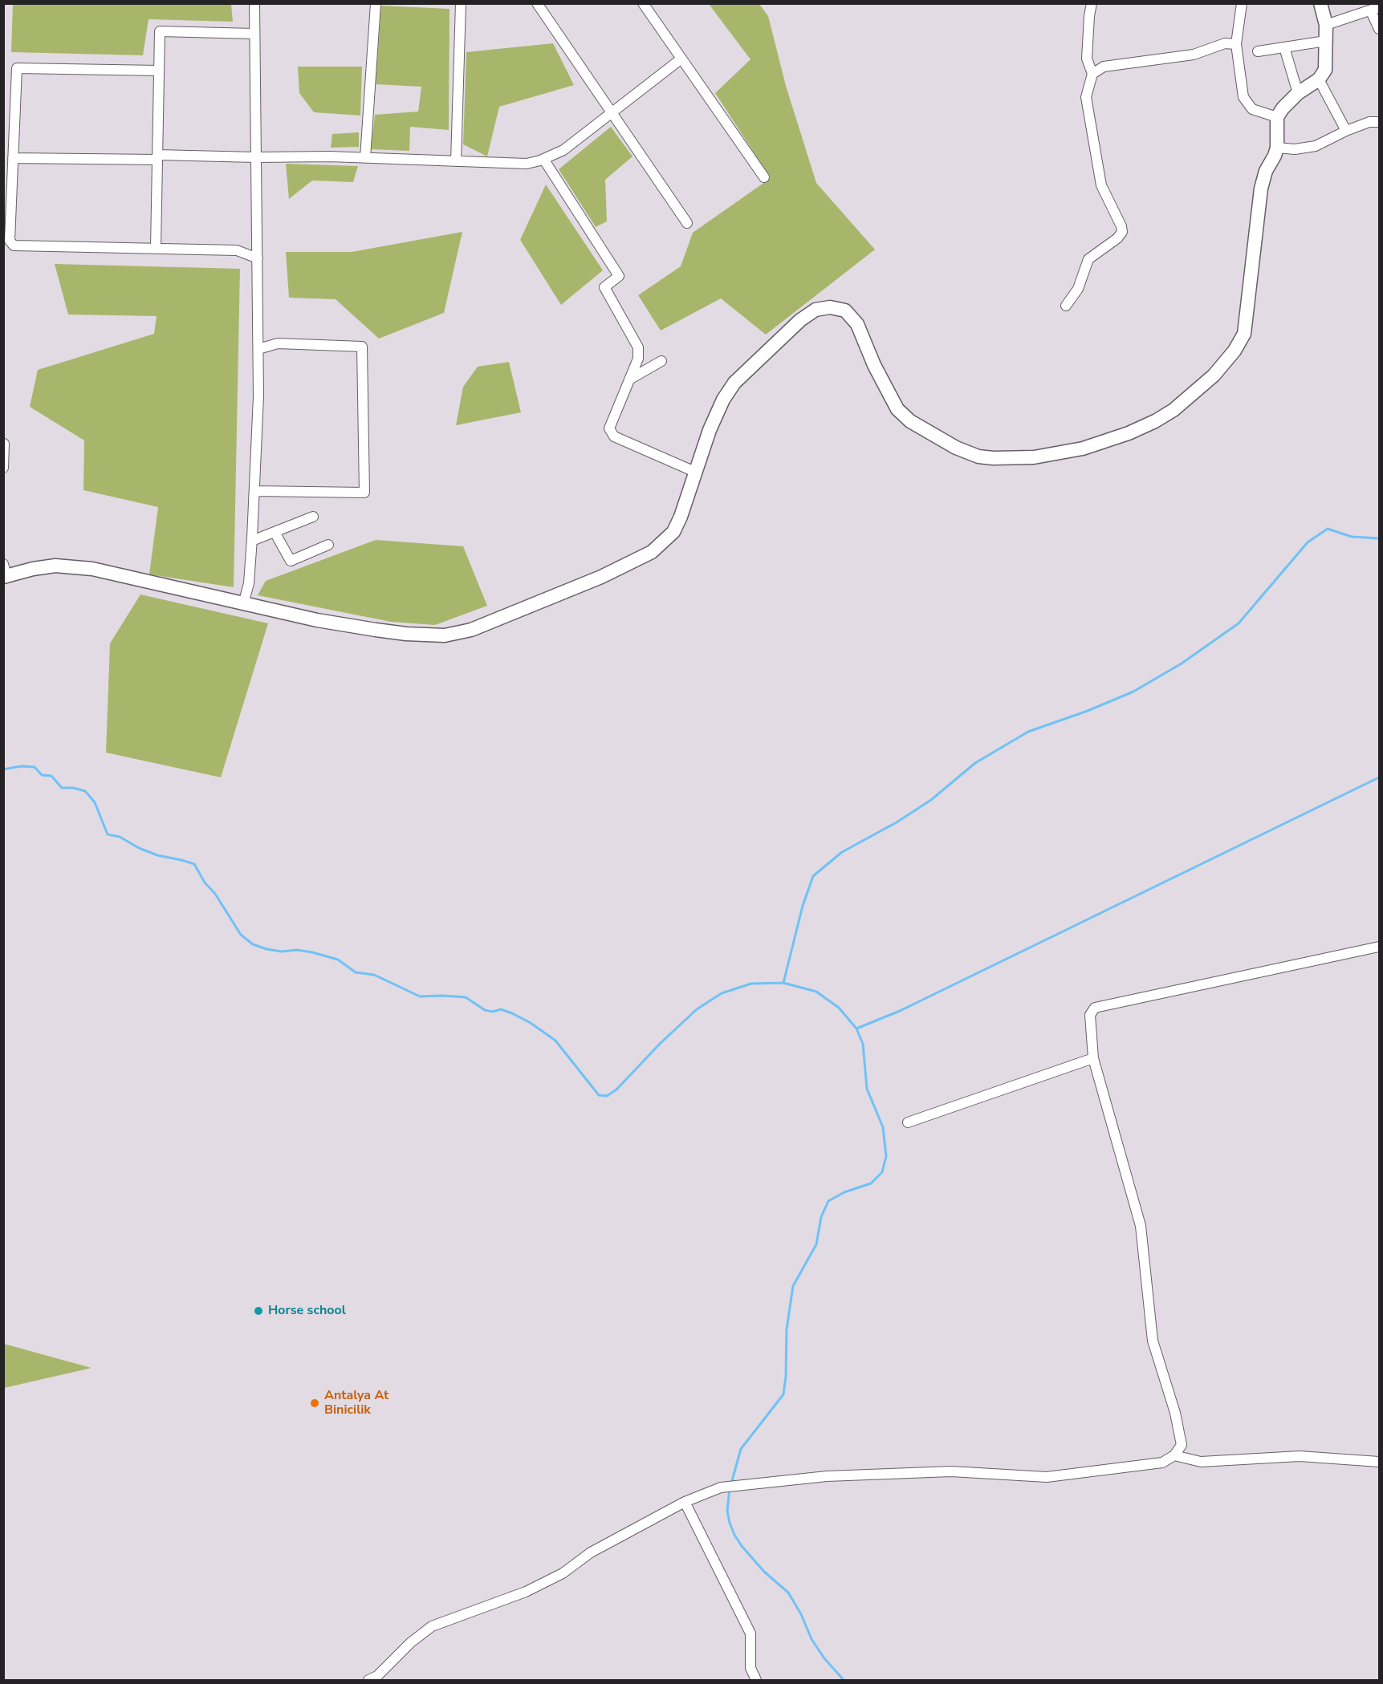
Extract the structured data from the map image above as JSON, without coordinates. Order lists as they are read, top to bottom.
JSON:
{
  "places": ["Horse school", "Antalya At Binicilik"]
}
